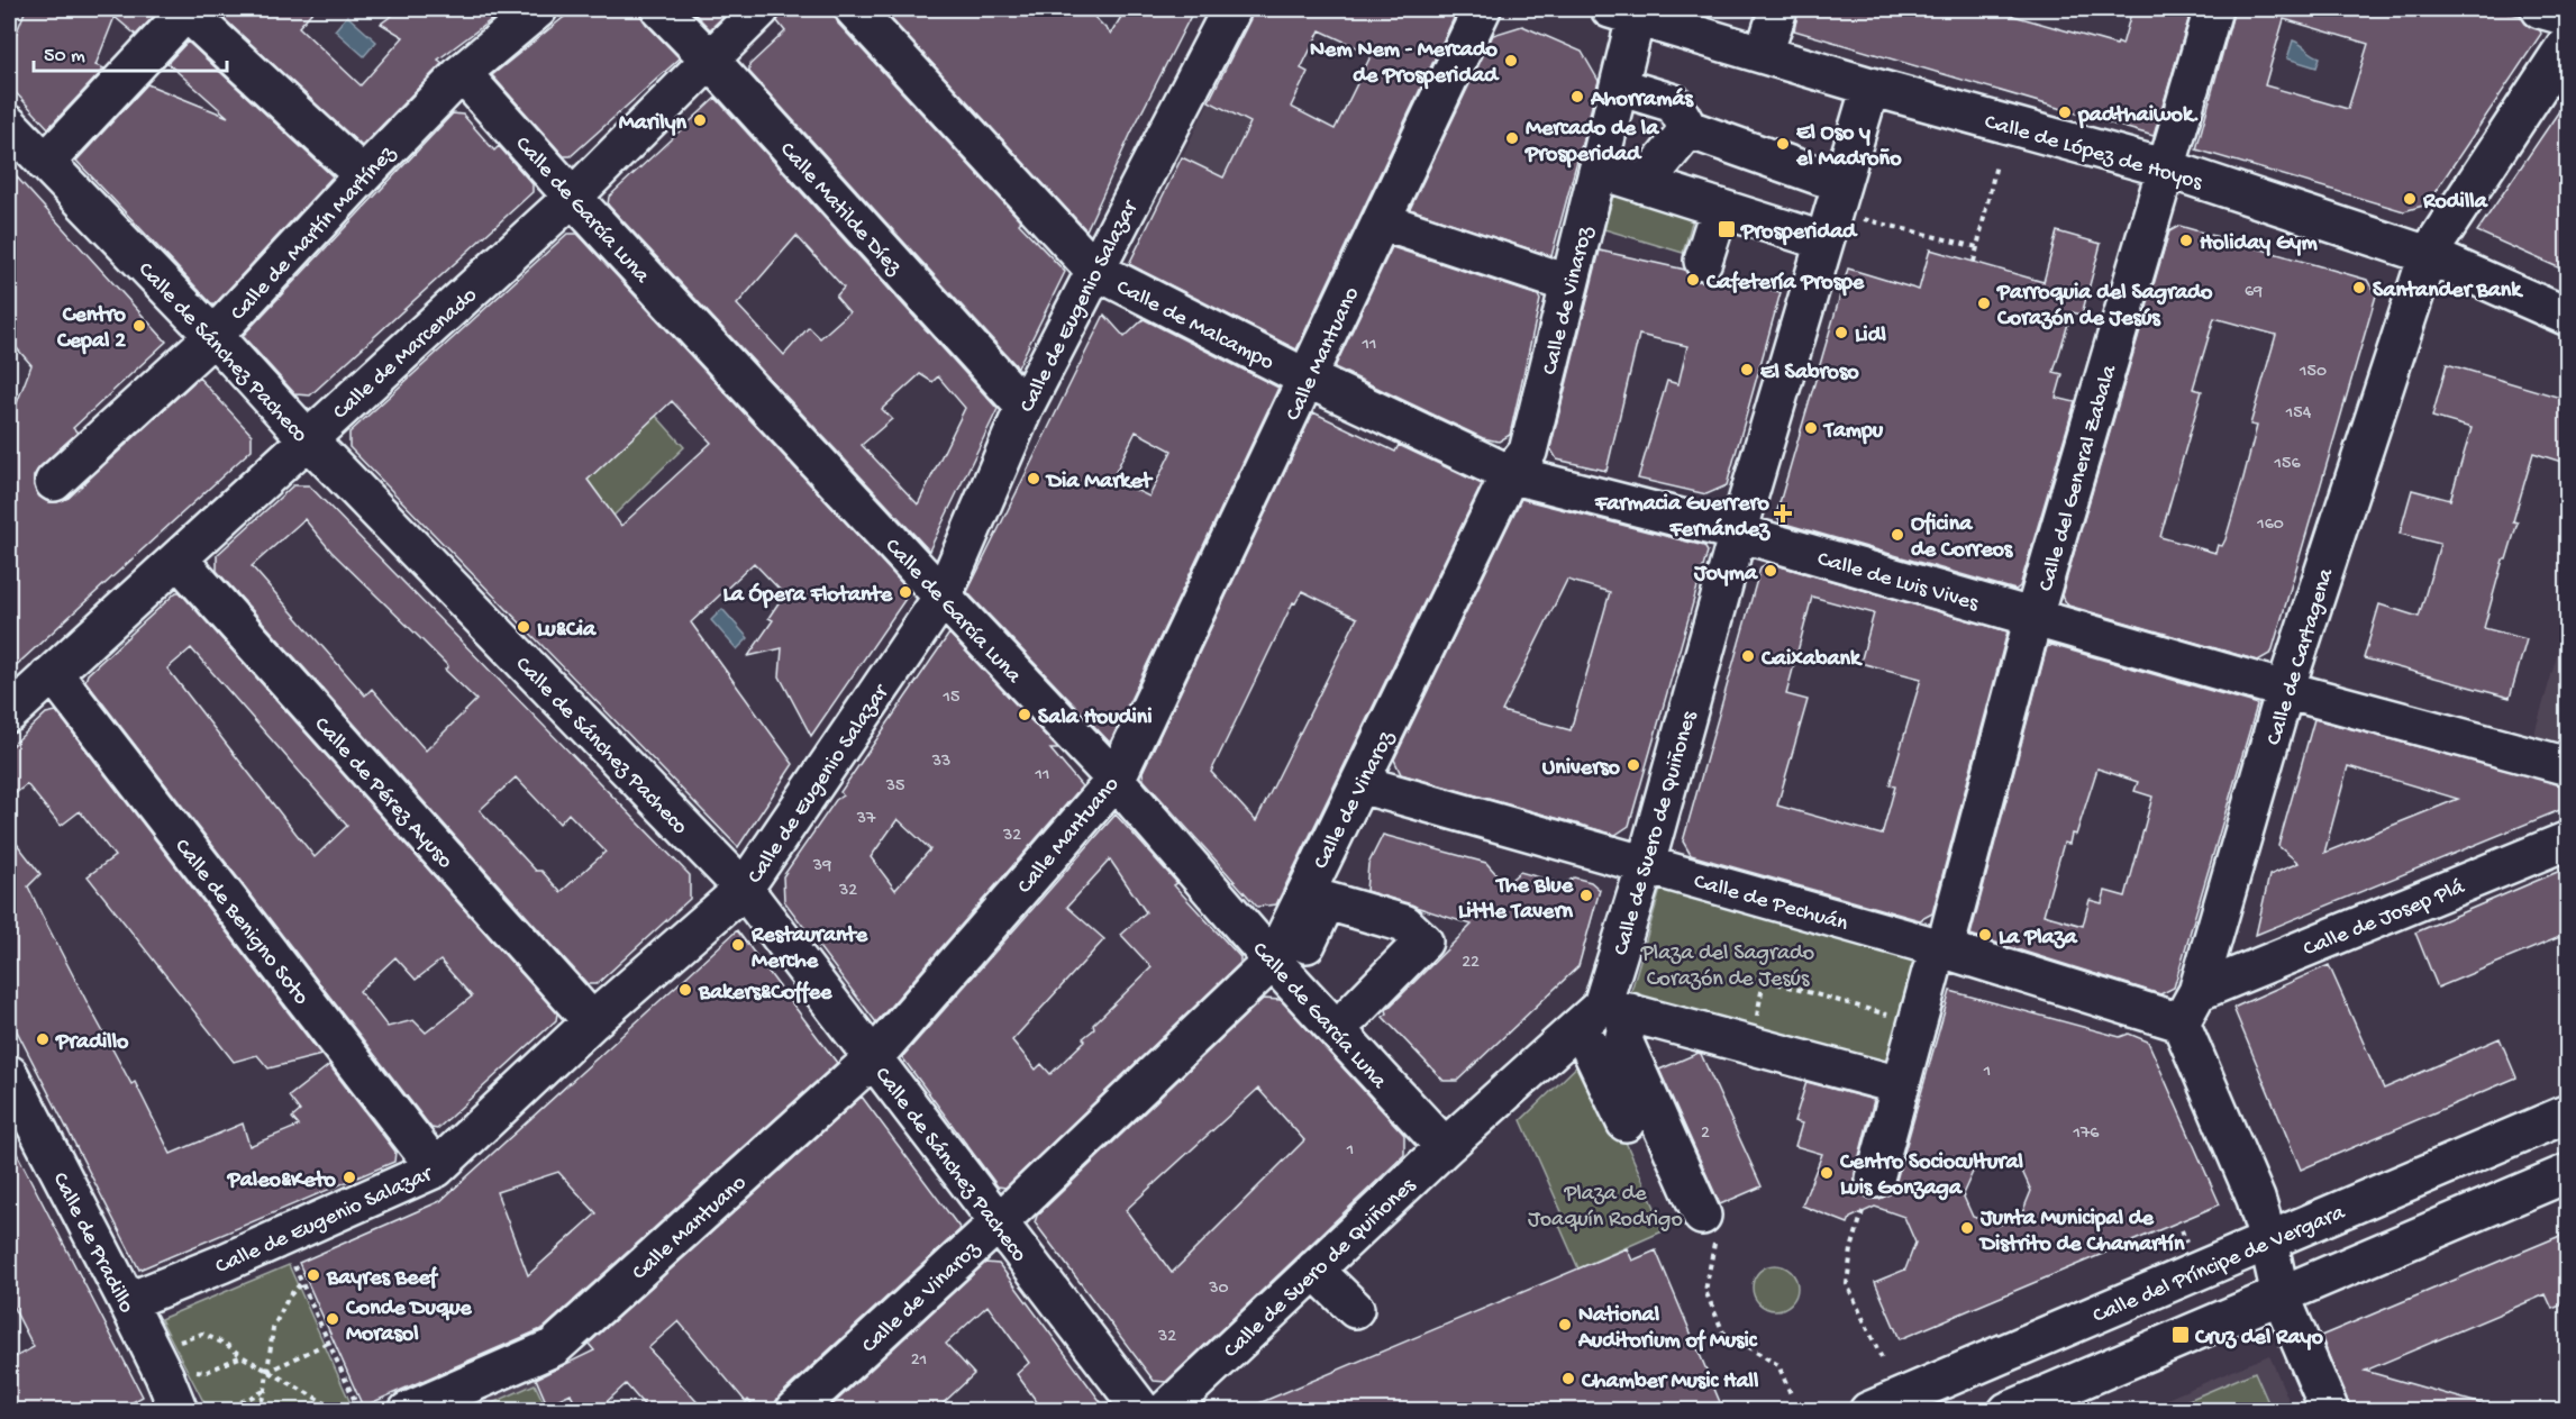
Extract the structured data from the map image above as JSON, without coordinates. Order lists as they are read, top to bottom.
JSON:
{
  "streets": {
    "street": [
      "Calle de López de Hoyos",
      "Calle Matilde Díez",
      "Calle de García Luna",
      "Calle de Martín Martínez",
      "Calle de Vinaroz",
      "Calle de Eugenio Salazar",
      "Calle de Malcampo",
      "Calle de Sánchez Pacheco",
      "Calle de Marcenado",
      "Calle Mantuano",
      "Calle del General Zabala",
      "Calle de Luis Vives",
      "Calle de Cartagena",
      "Calle de Pérez Ayuso",
      "Calle de Suero de Quiñones",
      "Calle de Pechuán",
      "Calle de Josep Plá",
      "Calle de Benigno Soto",
      "Calle de Pradillo",
      "Calle del Príncipe de Vergara"
    ]
  },
  "crossings": [
    ["Calle de López de Hoyos", "Calle de Vinaroz"],
    ["Calle de López de Hoyos", "Calle del General Zabala"],
    ["Calle de López de Hoyos", "Calle de Cartagena"],
    ["Calle de López de Hoyos", "Calle de Suero de Quiñones"],
    ["Calle Matilde Díez", "Calle de Eugenio Salazar"],
    ["Calle Matilde Díez", "Calle de Marcenado"],
    ["Calle de García Luna", "Calle de Martín Martínez"],
    ["Calle de García Luna", "Calle de Vinaroz"],
    ["Calle de García Luna", "Calle de Eugenio Salazar"],
    ["Calle de García Luna", "Calle de Marcenado"],
    ["Calle de García Luna", "Calle Mantuano"],
    ["Calle de García Luna", "Calle de Suero de Quiñones"],
    ["Calle de Martín Martínez", "Calle de Sánchez Pacheco"],
    ["Calle de Vinaroz", "Calle de Malcampo"],
    ["Calle de Vinaroz", "Calle de Sánchez Pacheco"],
    ["Calle de Vinaroz", "Calle de Luis Vives"],
    ["Calle de Vinaroz", "Calle de Pechuán"],
    ["Calle de Eugenio Salazar", "Calle de Malcampo"],
    ["Calle de Eugenio Salazar", "Calle de Sánchez Pacheco"],
    ["Calle de Eugenio Salazar", "Calle de Pérez Ayuso"],
    ["Calle de Eugenio Salazar", "Calle de Benigno Soto"],
    ["Calle de Eugenio Salazar", "Calle de Pradillo"],
    ["Calle de Malcampo", "Calle Mantuano"],
    ["Calle de Malcampo", "Calle de Luis Vives"],
    ["Calle de Sánchez Pacheco", "Calle de Marcenado"],
    ["Calle de Sánchez Pacheco", "Calle Mantuano"],
    ["Calle de Marcenado", "Calle de Pérez Ayuso"],
    ["Calle de Marcenado", "Calle de Benigno Soto"],
    ["Calle del General Zabala", "Calle de Luis Vives"],
    ["Calle del General Zabala", "Calle de Pechuán"],
    ["Calle de Luis Vives", "Calle de Cartagena"],
    ["Calle de Luis Vives", "Calle de Suero de Quiñones"],
    ["Calle de Cartagena", "Calle de Pechuán"],
    ["Calle de Cartagena", "Calle de Josep Plá"],
    ["Calle de Suero de Quiñones", "Calle de Pechuán"],
    ["Calle de Pechuán", "Calle de Josep Plá"]
  ],
  "parks": ["Plaza del Sagrado Corazón de Jesús", "Plaza de Joaquín Rodrigo"],
  "places": {
    "other": [
      "Nem Nem - Mercado de Prosperidad",
      "Ahorramás",
      "padthaiwok.",
      "Marilyn",
      "Mercado de la Prosperidad",
      "El Oso y el Madroño",
      "Rodilla",
      "Holiday Gym",
      "Cafetería Prospe",
      "Santander Bank",
      "Parroquia del Sagrado Corazón de Jesús",
      "Centro Cepal 2",
      "Lidl",
      "El Sabroso",
      "Tampu",
      "Dia Market",
      "Oficina de Correos",
      "Joyma",
      "La Ópera Flotante",
      "Lu&Cia",
      "Caixabank",
      "Sala Houdini",
      "Universo",
      "The Blue Little Tavern",
      "La Plaza",
      "Restaurante Merche",
      "Bakers&Coffee",
      "Pradillo",
      "Centro Sociocultural Luis Gonzaga",
      "Paleo&Keto",
      "Junta Municipal de Distrito de Chamartín",
      "Bayres Beef",
      "Conde Duque Morasol",
      "National Auditorium of Music",
      "Chamber Music Hall"
    ],
    "transit": ["Prosperidad", "Cruz del Rayo"],
    "health": ["Farmacia Guerrero Fernández"]
  },
  "house_numbers": [
    "69",
    "11",
    "150",
    "154",
    "156",
    "160",
    "15",
    "33",
    "11",
    "35",
    "37",
    "32",
    "39",
    "32",
    "22",
    "1",
    "2",
    "176",
    "1",
    "30",
    "32",
    "21"
  ],
  "scale_bar": "50 m"
}
